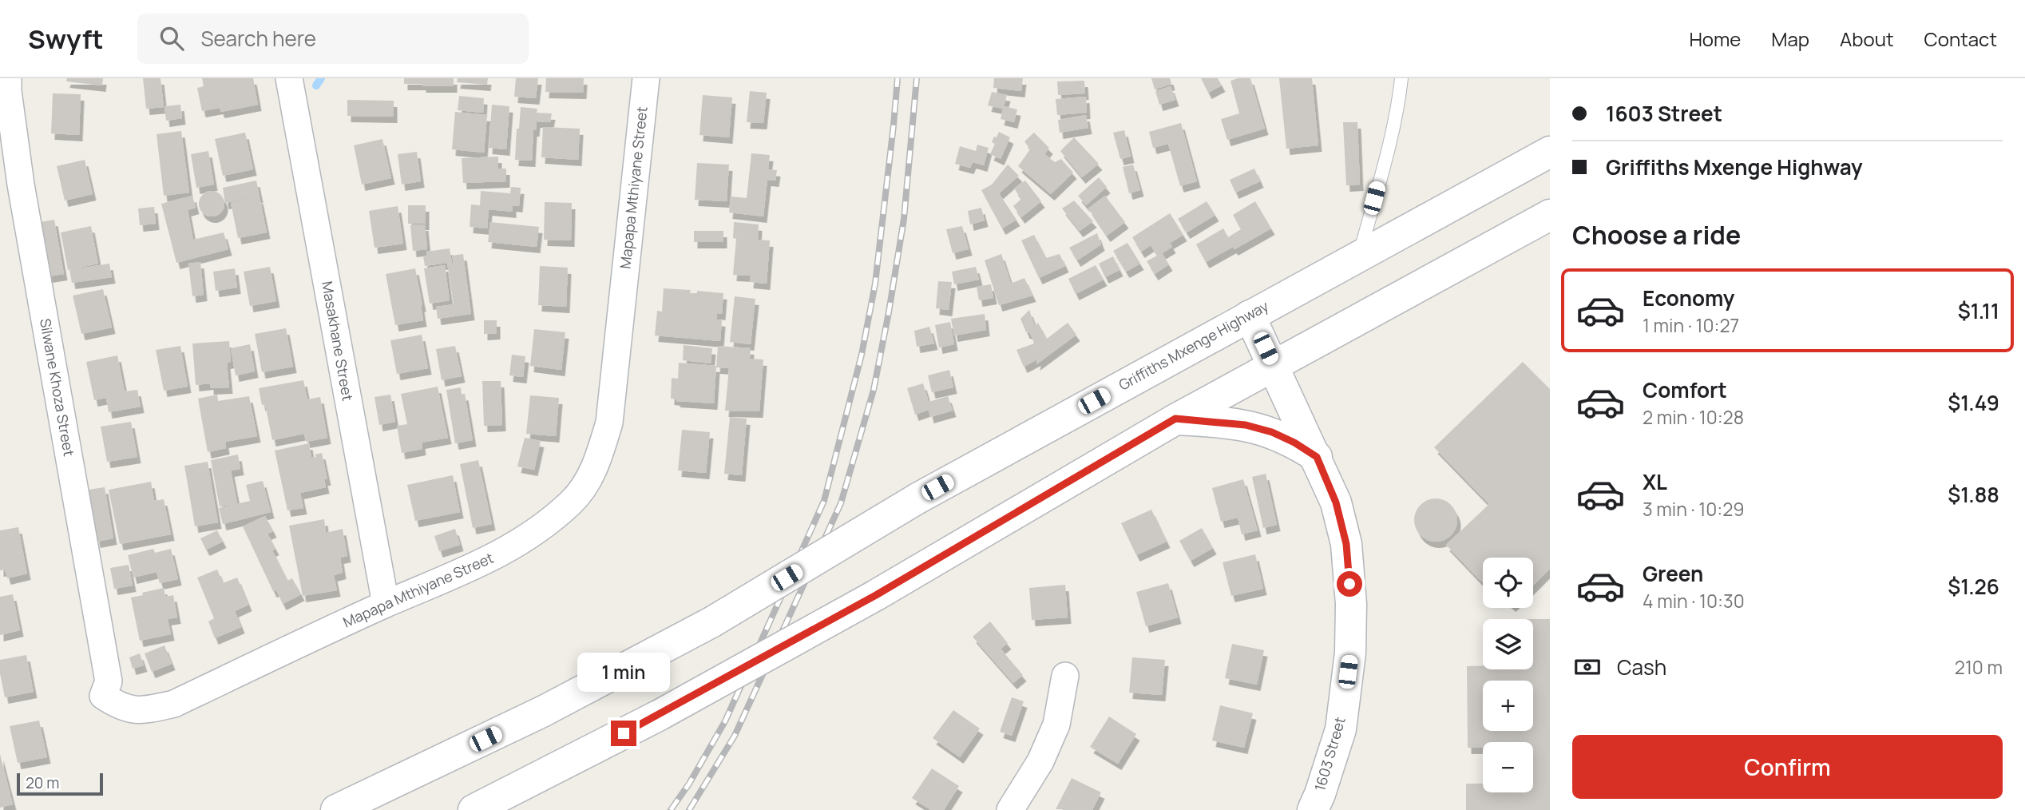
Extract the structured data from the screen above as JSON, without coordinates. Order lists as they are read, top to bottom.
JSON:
{
  "streets": {
    "street": [
      "Mapapa Mthiyane Street",
      "Masakhane Street",
      "Griffiths Mxenge Highway",
      "Silwane Khoza Street",
      "1603 Street"
    ]
  },
  "crossings": [
    ["Mapapa Mthiyane Street", "Masakhane Street"],
    ["Mapapa Mthiyane Street", "Silwane Khoza Street"],
    ["Griffiths Mxenge Highway", "1603 Street"]
  ],
  "scale_bar": "20 m",
  "page": {
    "header": "Swyft",
    "search": "Search here",
    "nav": [
      "Home",
      "Map",
      "About",
      "Contact"
    ],
    "banner": ["1603 Street", "Griffiths Mxenge Highway"],
    "heading": "Choose a ride",
    "list": [
      {
        "name": "Economy",
        "note": "1 min · 10:27",
        "value": "$1.11"
      },
      {
        "name": "Comfort",
        "note": "2 min · 10:28",
        "value": "$1.49"
      },
      {
        "name": "XL",
        "note": "3 min · 10:29",
        "value": "$1.88"
      },
      {
        "name": "Green",
        "note": "4 min · 10:30",
        "value": "$1.26"
      }
    ],
    "map_buttons": ["+", "−"],
    "pay": ["Cash", "210 m"],
    "bubble": "1 min",
    "buttons": "Confirm",
    "scale": "20 m"
  }
}
